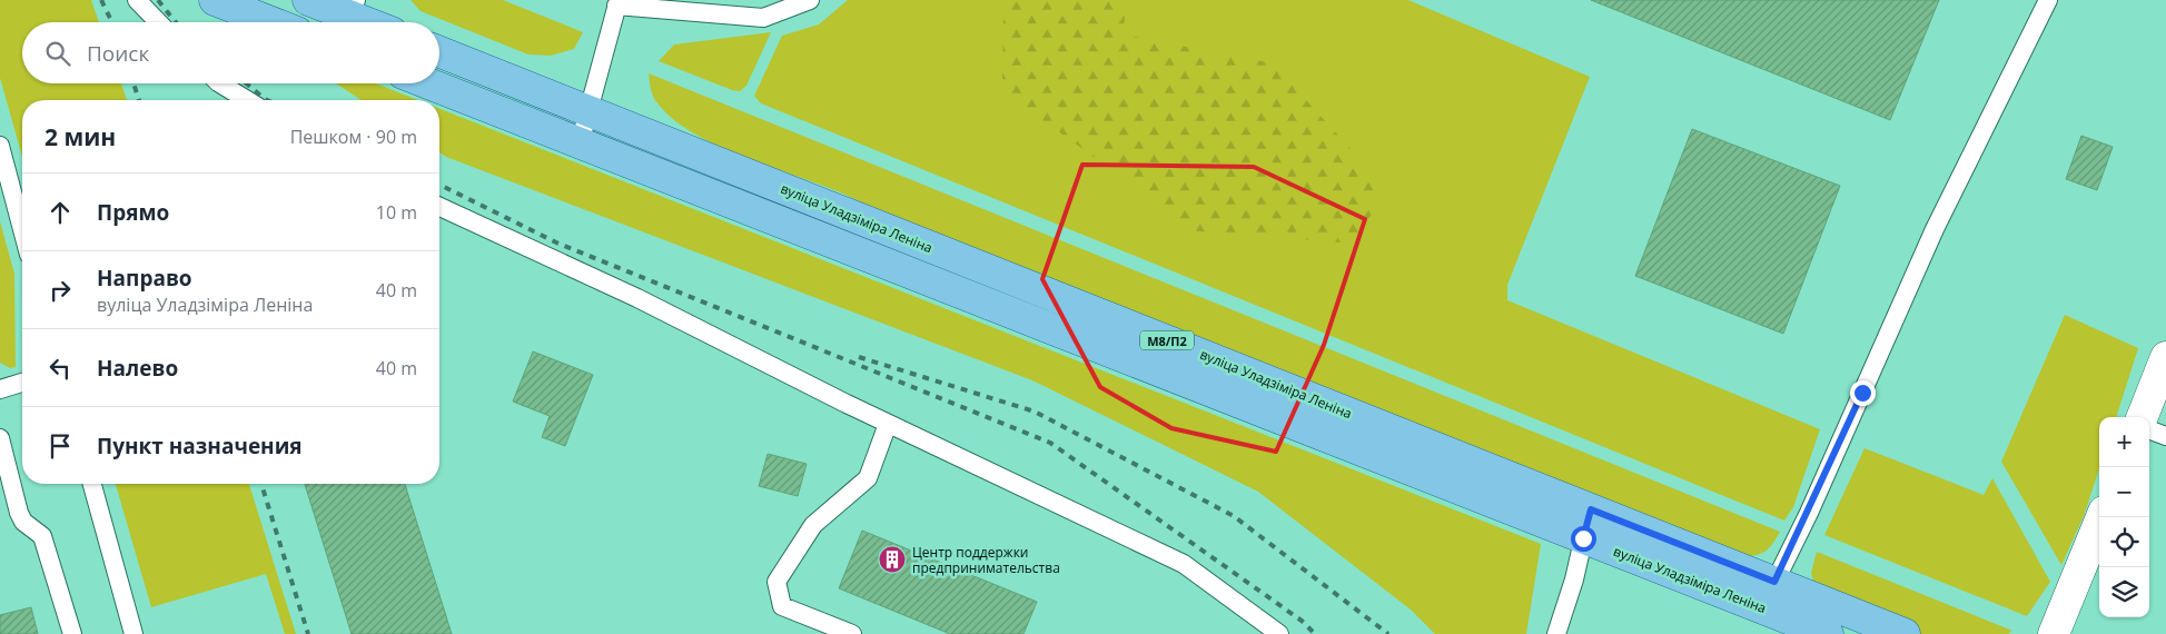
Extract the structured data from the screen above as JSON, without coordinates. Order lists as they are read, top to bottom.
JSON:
{
  "streets": {
    "main road": ["вуліца Уладзіміра Леніна", "М8/П2"]
  },
  "places": {
    "building": ["Центр поддержки предпринимательства"]
  },
  "page": {
    "search": "Поиск",
    "heading": ["2 мин", "Пешком · 90 m"],
    "list": [
      ["Прямо", "10 m"],
      ["Направо", "вуліца Уладзіміра Леніна", "40 m"],
      ["Налево", "40 m"],
      "Пункт назначения"
    ],
    "map_buttons": ["+", "−"]
  }
}
